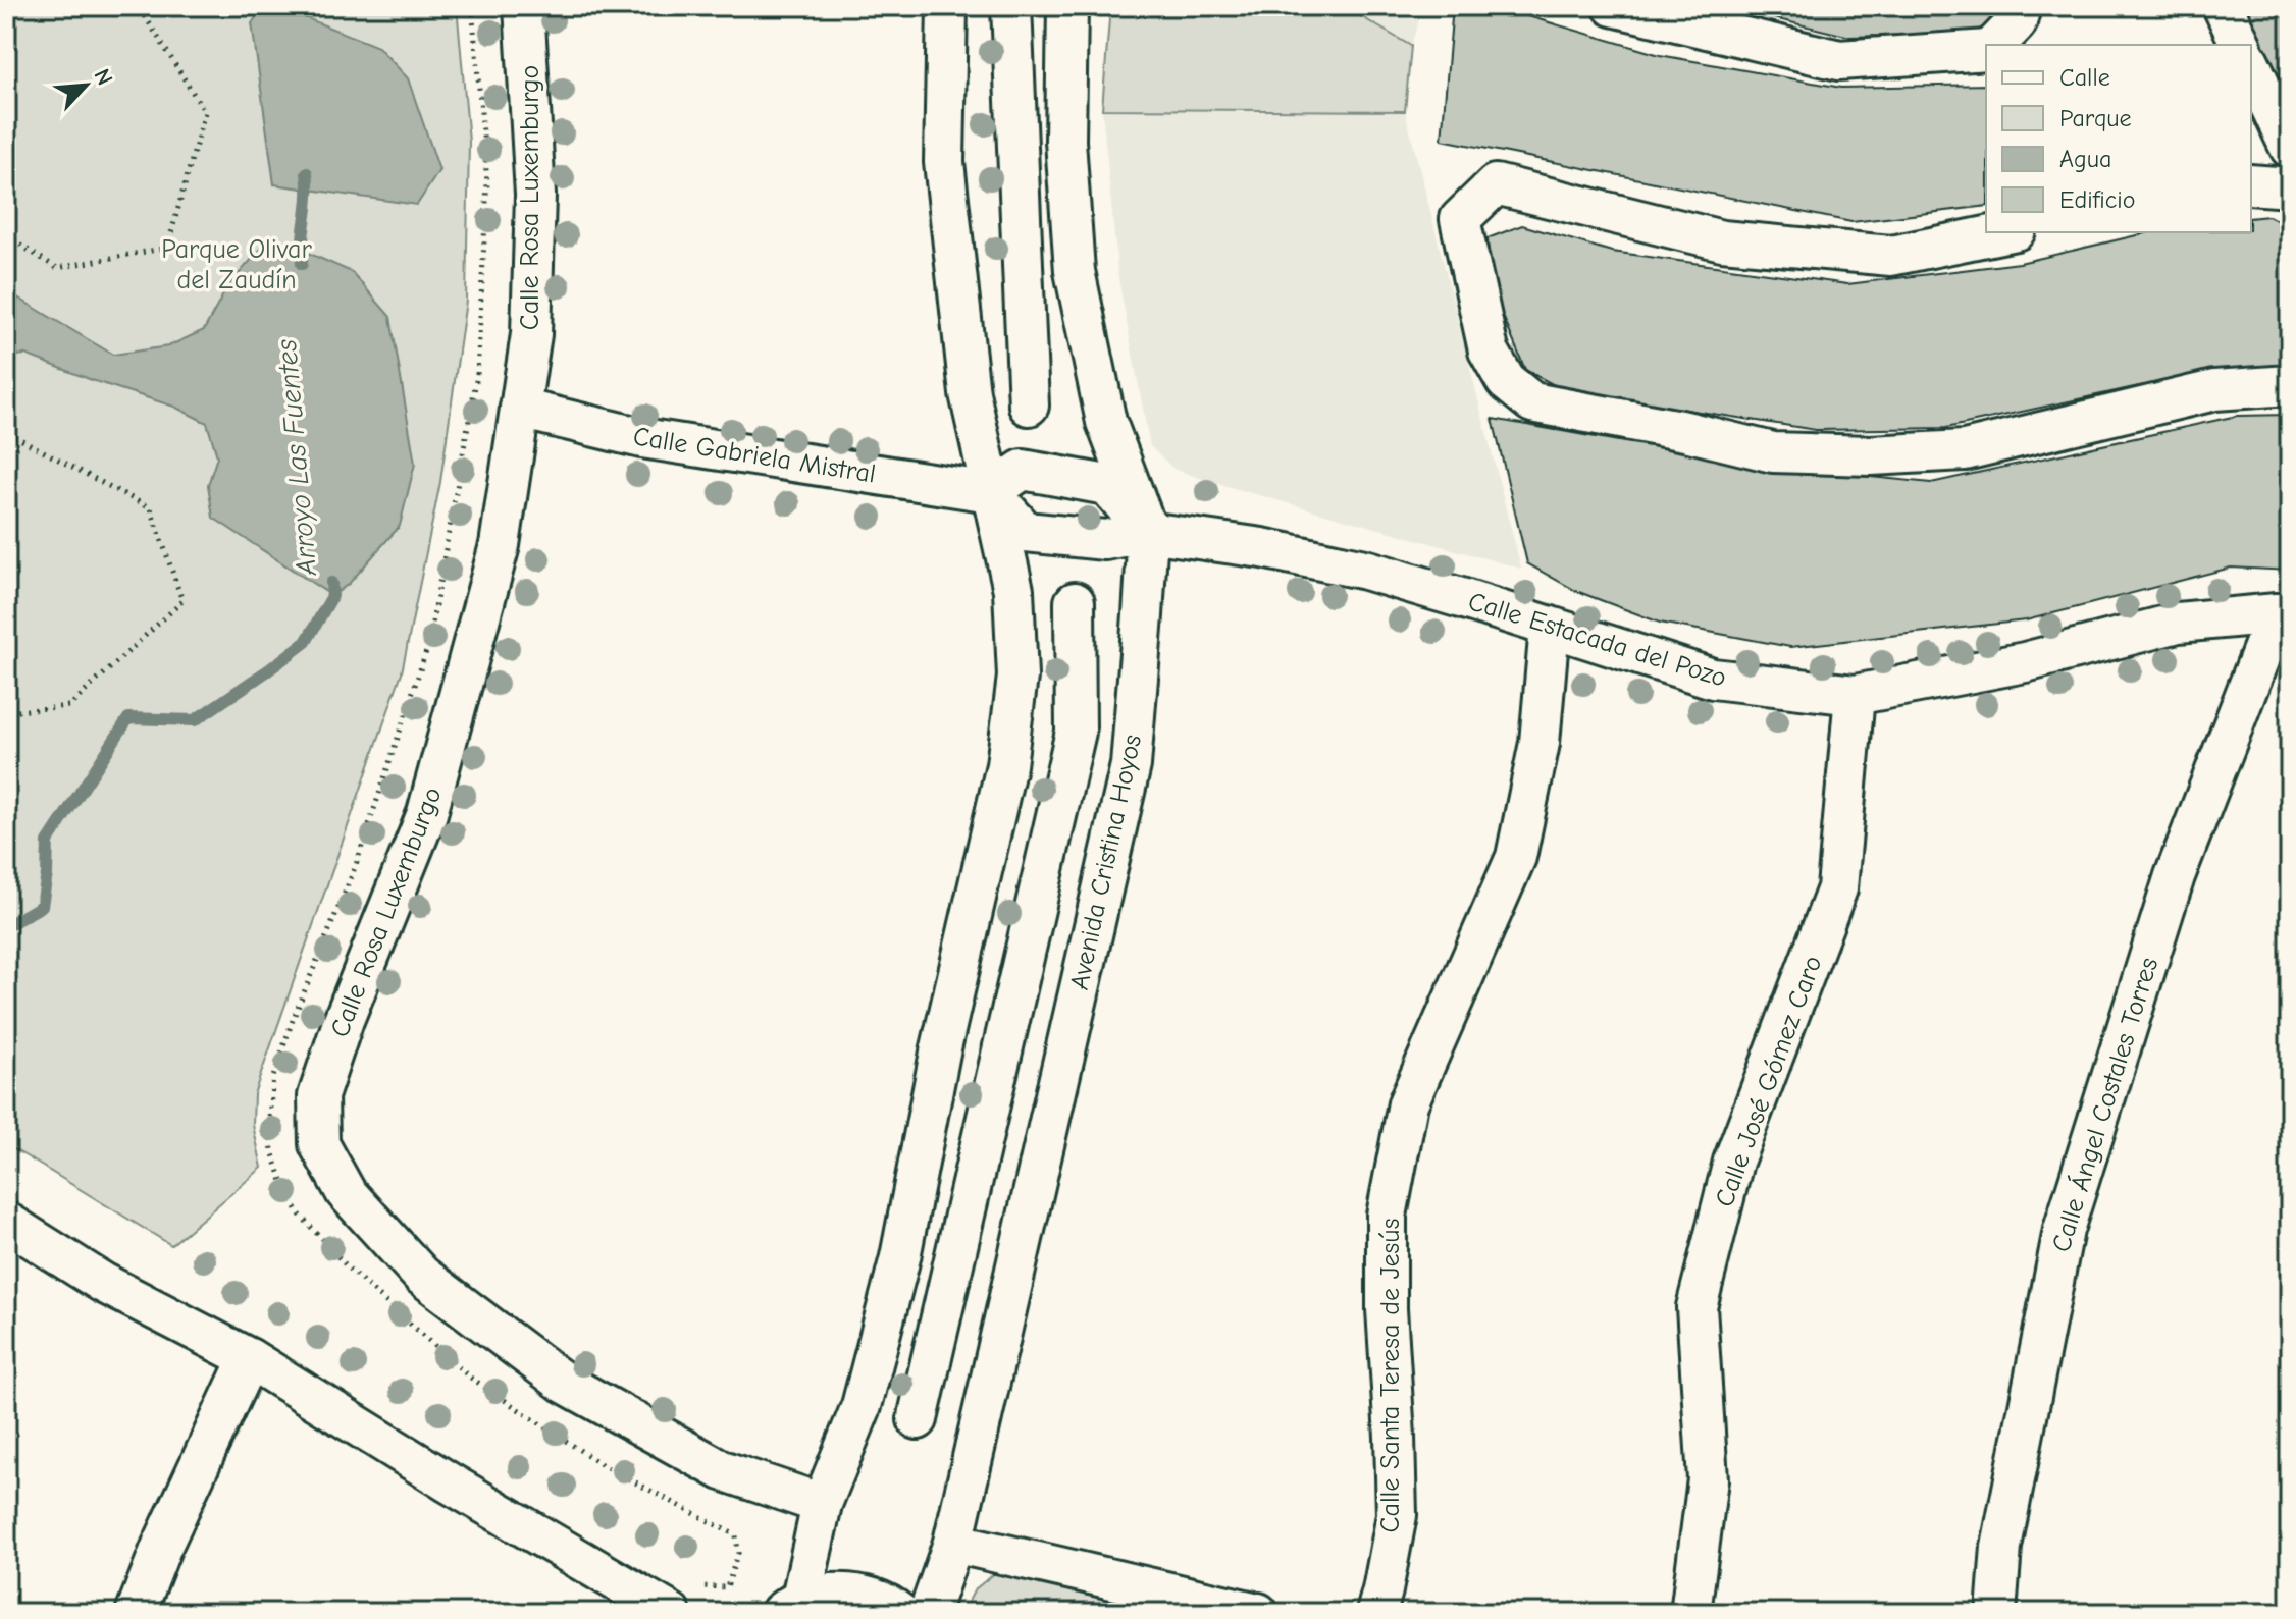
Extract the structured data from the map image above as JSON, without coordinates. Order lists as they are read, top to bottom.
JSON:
{
  "streets": {
    "street": [
      "Calle Rosa Luxemburgo",
      "Calle Gabriela Mistral",
      "Calle Estacada del Pozo",
      "Avenida Cristina Hoyos",
      "Calle José Gómez Caro",
      "Calle Ángel Costales Torres",
      "Calle Santa Teresa de Jesús"
    ]
  },
  "crossings": [
    ["Calle Rosa Luxemburgo", "Calle Gabriela Mistral"],
    ["Calle Gabriela Mistral", "Calle Estacada del Pozo"],
    ["Calle Estacada del Pozo", "Avenida Cristina Hoyos"],
    ["Calle Estacada del Pozo", "Calle José Gómez Caro"],
    ["Calle Estacada del Pozo", "Calle Ángel Costales Torres"],
    ["Calle Estacada del Pozo", "Calle Santa Teresa de Jesús"]
  ],
  "water": ["Arroyo Las Fuentes"],
  "parks": ["Parque Olivar del Zaudín"],
  "legend": [
    "Calle",
    "Parque",
    "Agua",
    "Edificio"
  ],
  "north": "top right"
}
